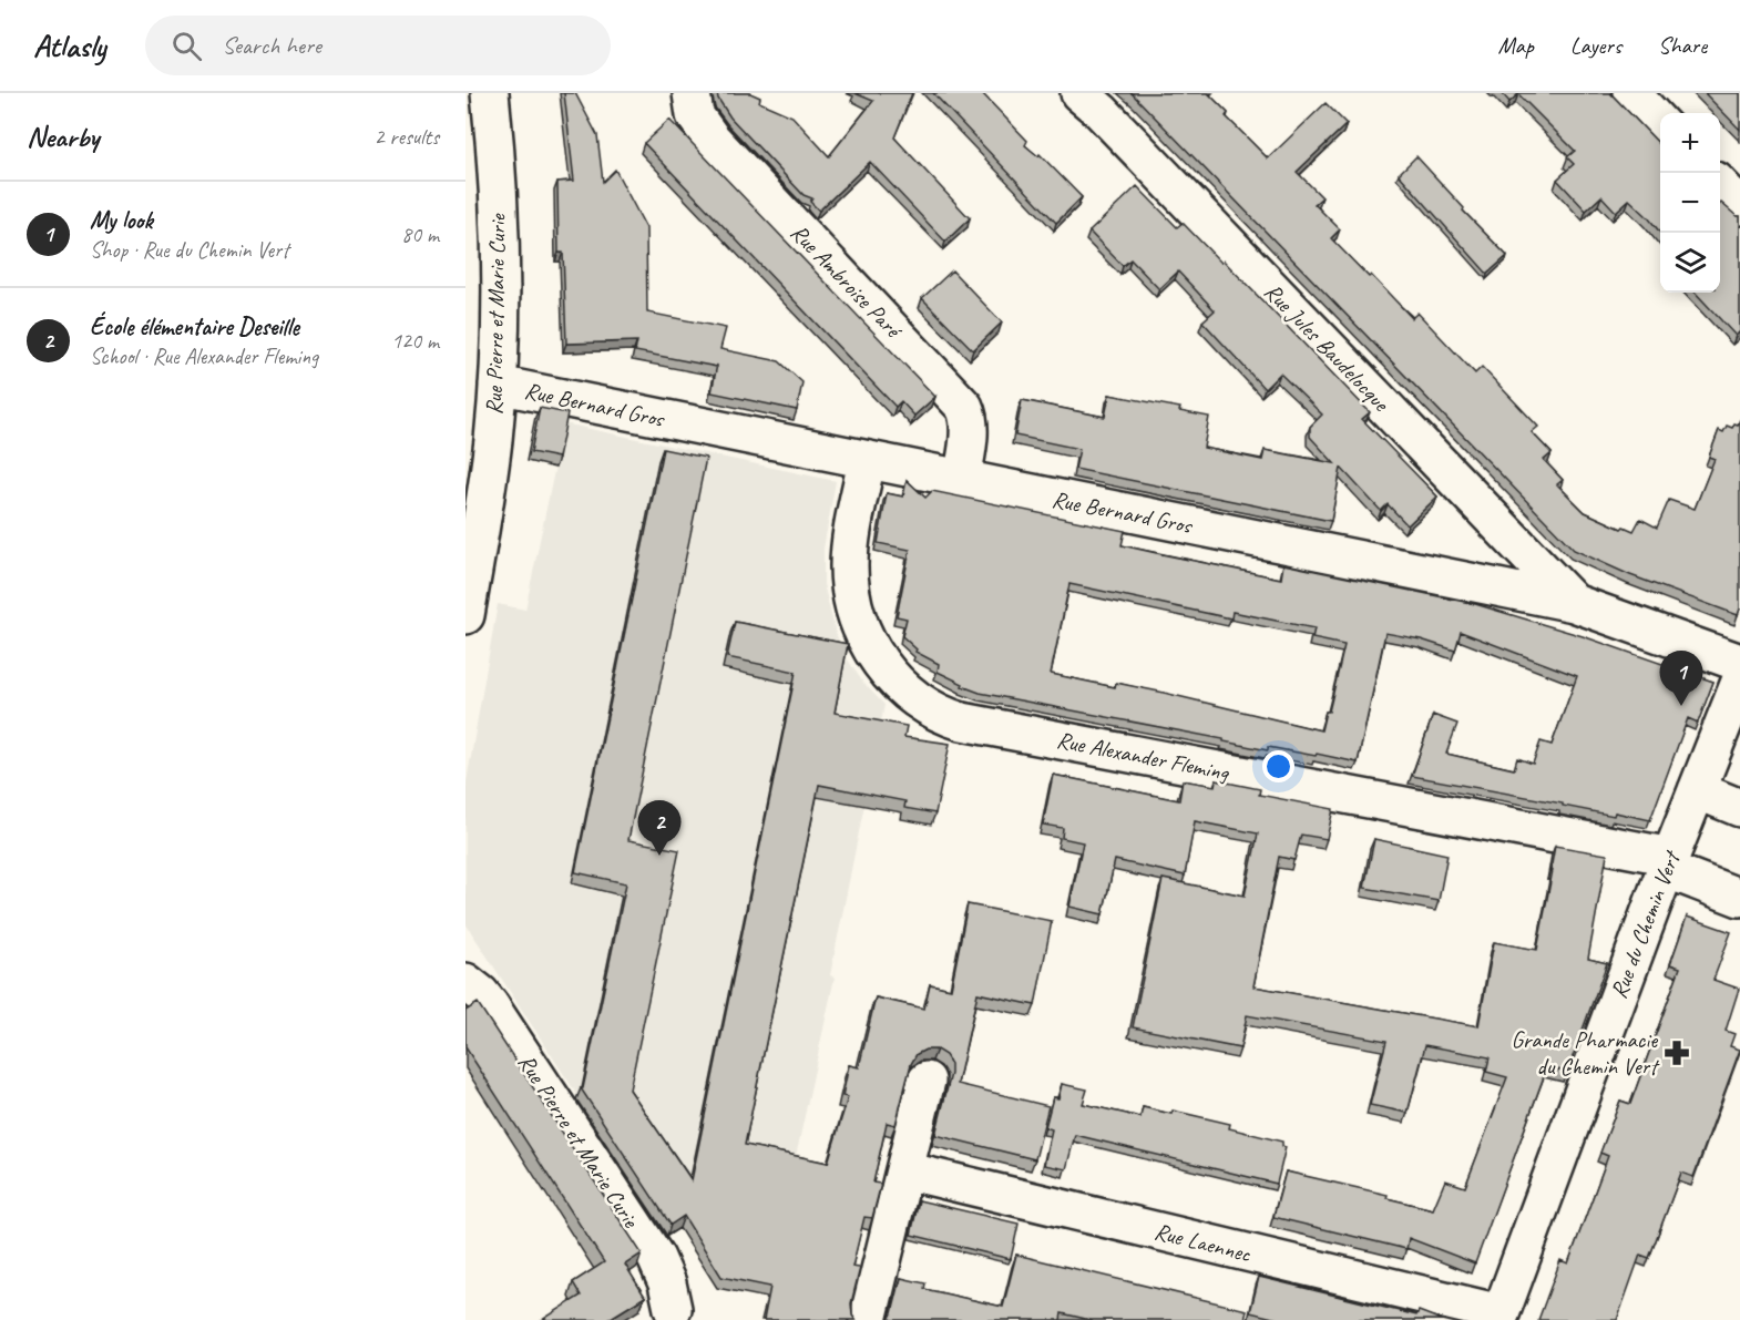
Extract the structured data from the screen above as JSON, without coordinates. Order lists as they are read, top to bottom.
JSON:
{
  "streets": {
    "street": [
      "Rue Ambroise Paré",
      "Rue Pierre et Marie Curie",
      "Rue Jules Baudelocque",
      "Rue Bernard Gros",
      "Rue Alexander Fleming",
      "Rue du Chemin Vert",
      "Rue Laennec"
    ]
  },
  "crossings": [
    ["Rue Ambroise Paré", "Rue Bernard Gros"],
    ["Rue Pierre et Marie Curie", "Rue Bernard Gros"],
    ["Rue Jules Baudelocque", "Rue Bernard Gros"],
    ["Rue Bernard Gros", "Rue Alexander Fleming"],
    ["Rue Alexander Fleming", "Rue du Chemin Vert"],
    ["Rue du Chemin Vert", "Rue Laennec"]
  ],
  "places": {
    "pharmacy": ["Grande Pharmacie du Chemin Vert"]
  },
  "page": {
    "header": "Atlasly",
    "search": "Search here",
    "nav": ["Map", "Layers", "Share"],
    "heading": ["Nearby", "2 results"],
    "map_buttons": ["+", "−"],
    "list": [
      {
        "mark": "1",
        "name": "My look",
        "note": "Shop · Rue du Chemin Vert",
        "value": "80 m"
      },
      {
        "mark": "2",
        "name": "École élémentaire Deseille",
        "note": "School · Rue Alexander Fleming",
        "value": "120 m"
      }
    ],
    "pins": ["1", "2"]
  }
}
